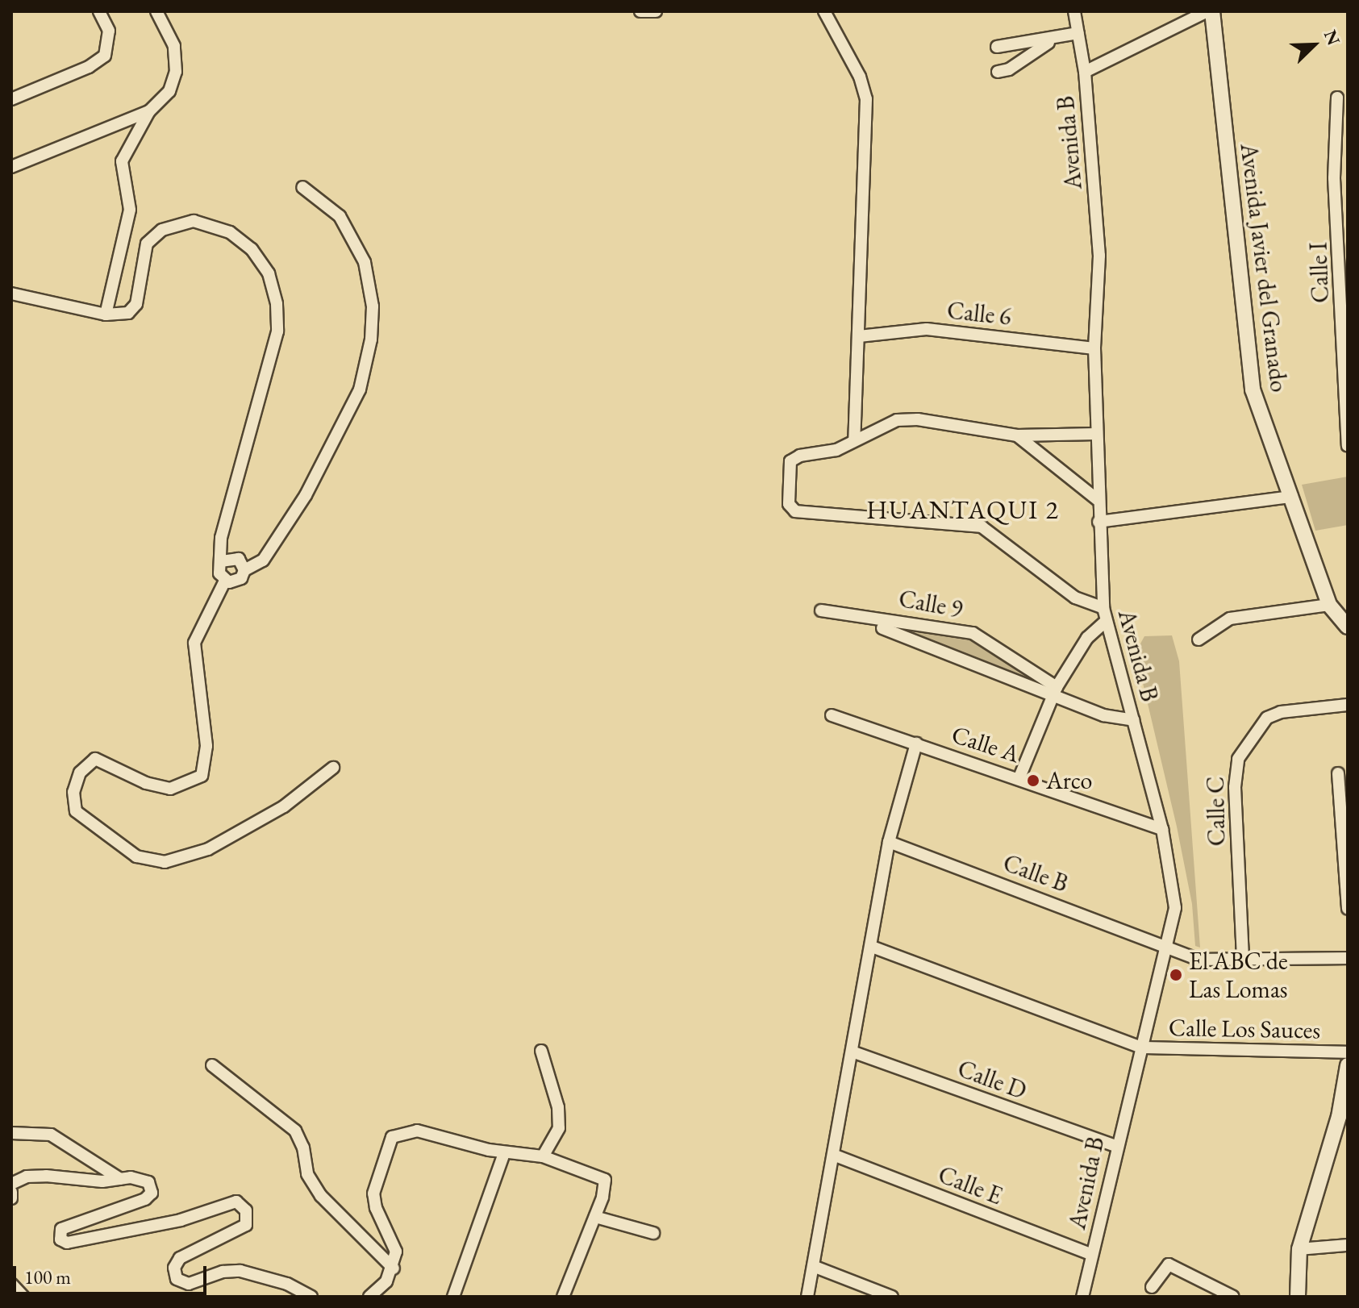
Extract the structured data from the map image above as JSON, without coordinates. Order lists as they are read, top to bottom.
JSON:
{
  "streets": {
    "street": [
      "Avenida B",
      "Avenida Javier del Granado",
      "Calle I",
      "Calle 6",
      "Calle 9",
      "Calle A",
      "Calle C",
      "Calle B",
      "Calle Los Sauces",
      "Calle D",
      "Calle E"
    ]
  },
  "crossings": [
    ["Avenida B", "Calle 6"],
    ["Avenida B", "Calle A"],
    ["Avenida B", "Calle B"],
    ["Avenida B", "Calle Los Sauces"],
    ["Avenida B", "Calle D"],
    ["Avenida B", "Calle E"],
    ["Calle C", "Calle B"]
  ],
  "districts": ["HUANTAQUI 2"],
  "places": ["Arco", "El ABC de Las Lomas"],
  "scale_bar": "100 m",
  "north": "top right"
}
